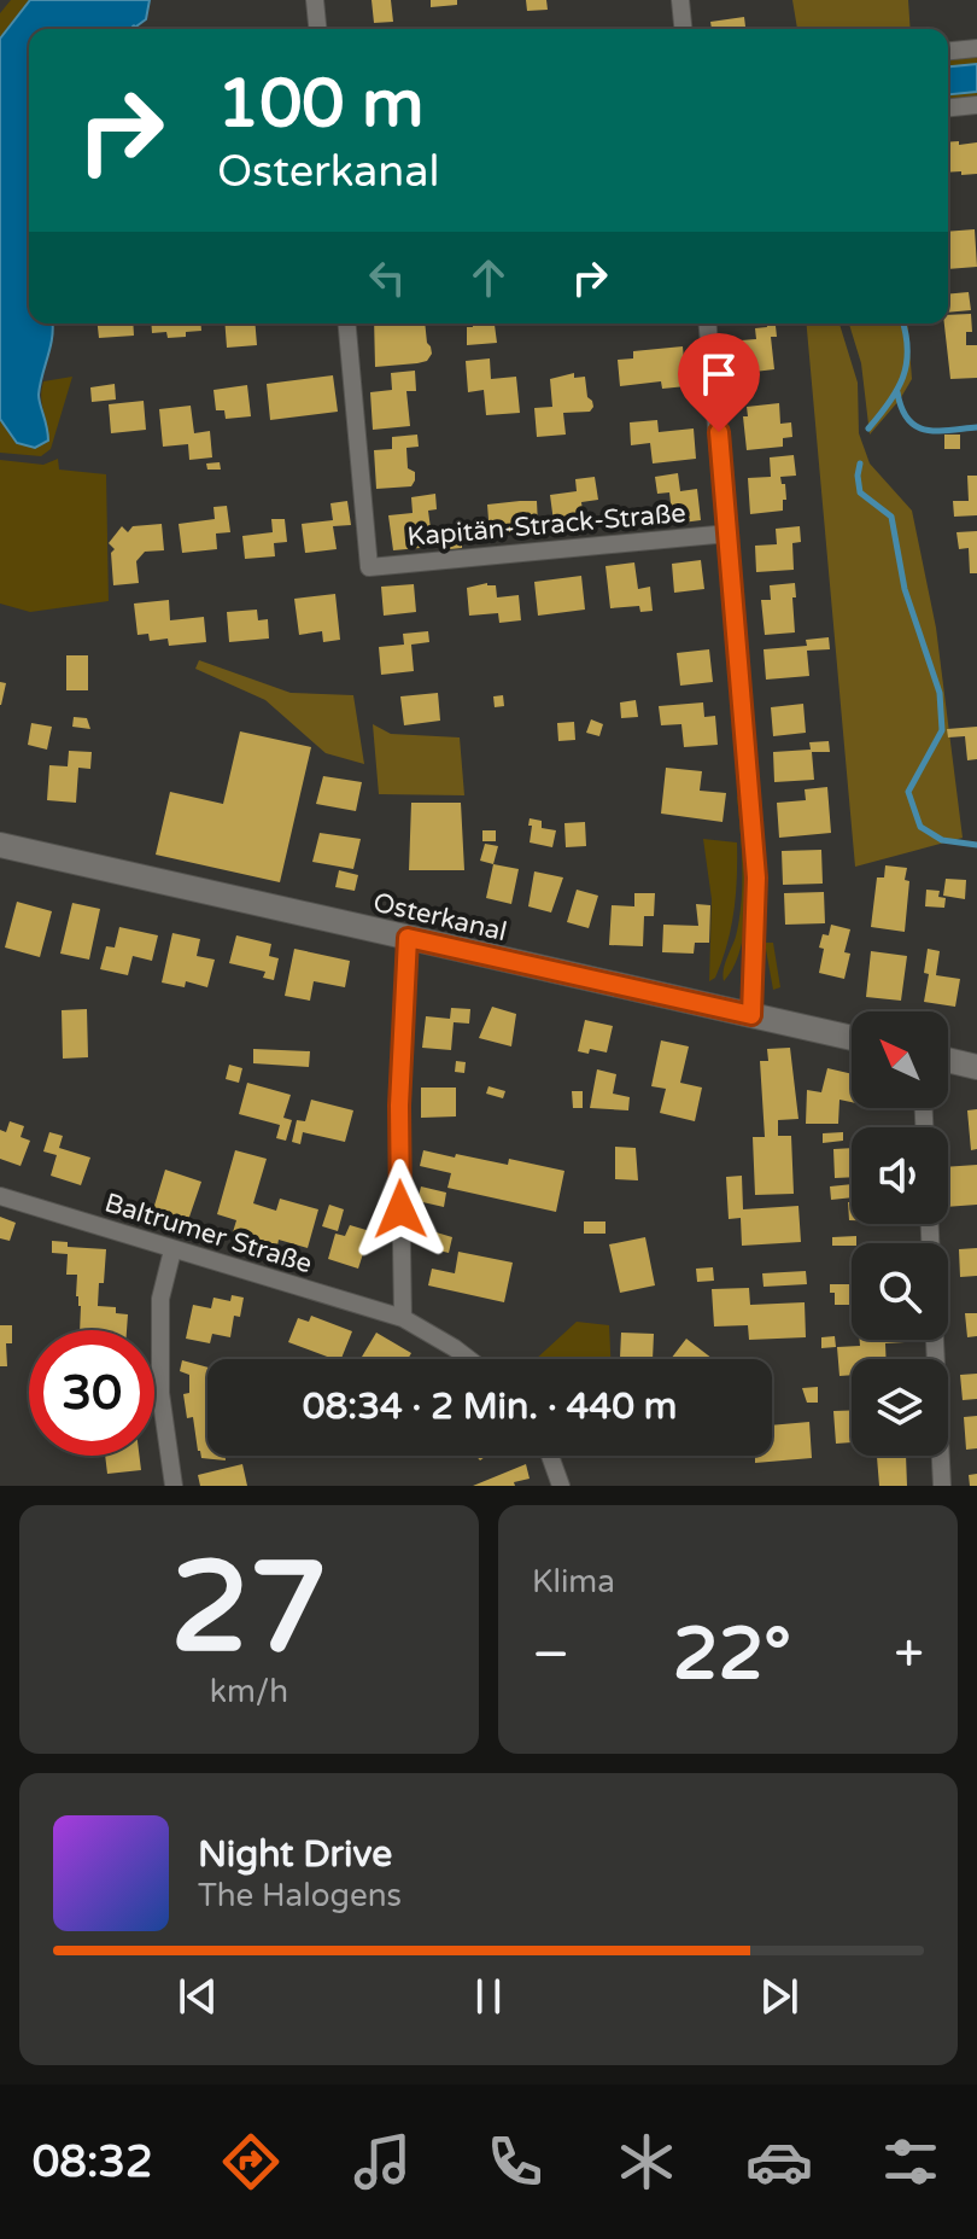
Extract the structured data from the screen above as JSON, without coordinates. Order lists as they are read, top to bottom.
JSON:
{
  "streets": {
    "main road": ["Osterkanal"],
    "street": ["Kapitän-Strack-Straße", "Baltrumer Straße"]
  },
  "north": "top left",
  "page": {
    "turn": ["100 m", "Osterkanal"],
    "limit": "30",
    "trip": "08:34 · 2 Min. · 440 m",
    "tile": [
      ["27", "km/h"],
      "Klima"
    ],
    "heat": ["−", "22°", "+"],
    "song": ["Night Drive", "The Halogens"],
    "tabs": "08:32"
  }
}
